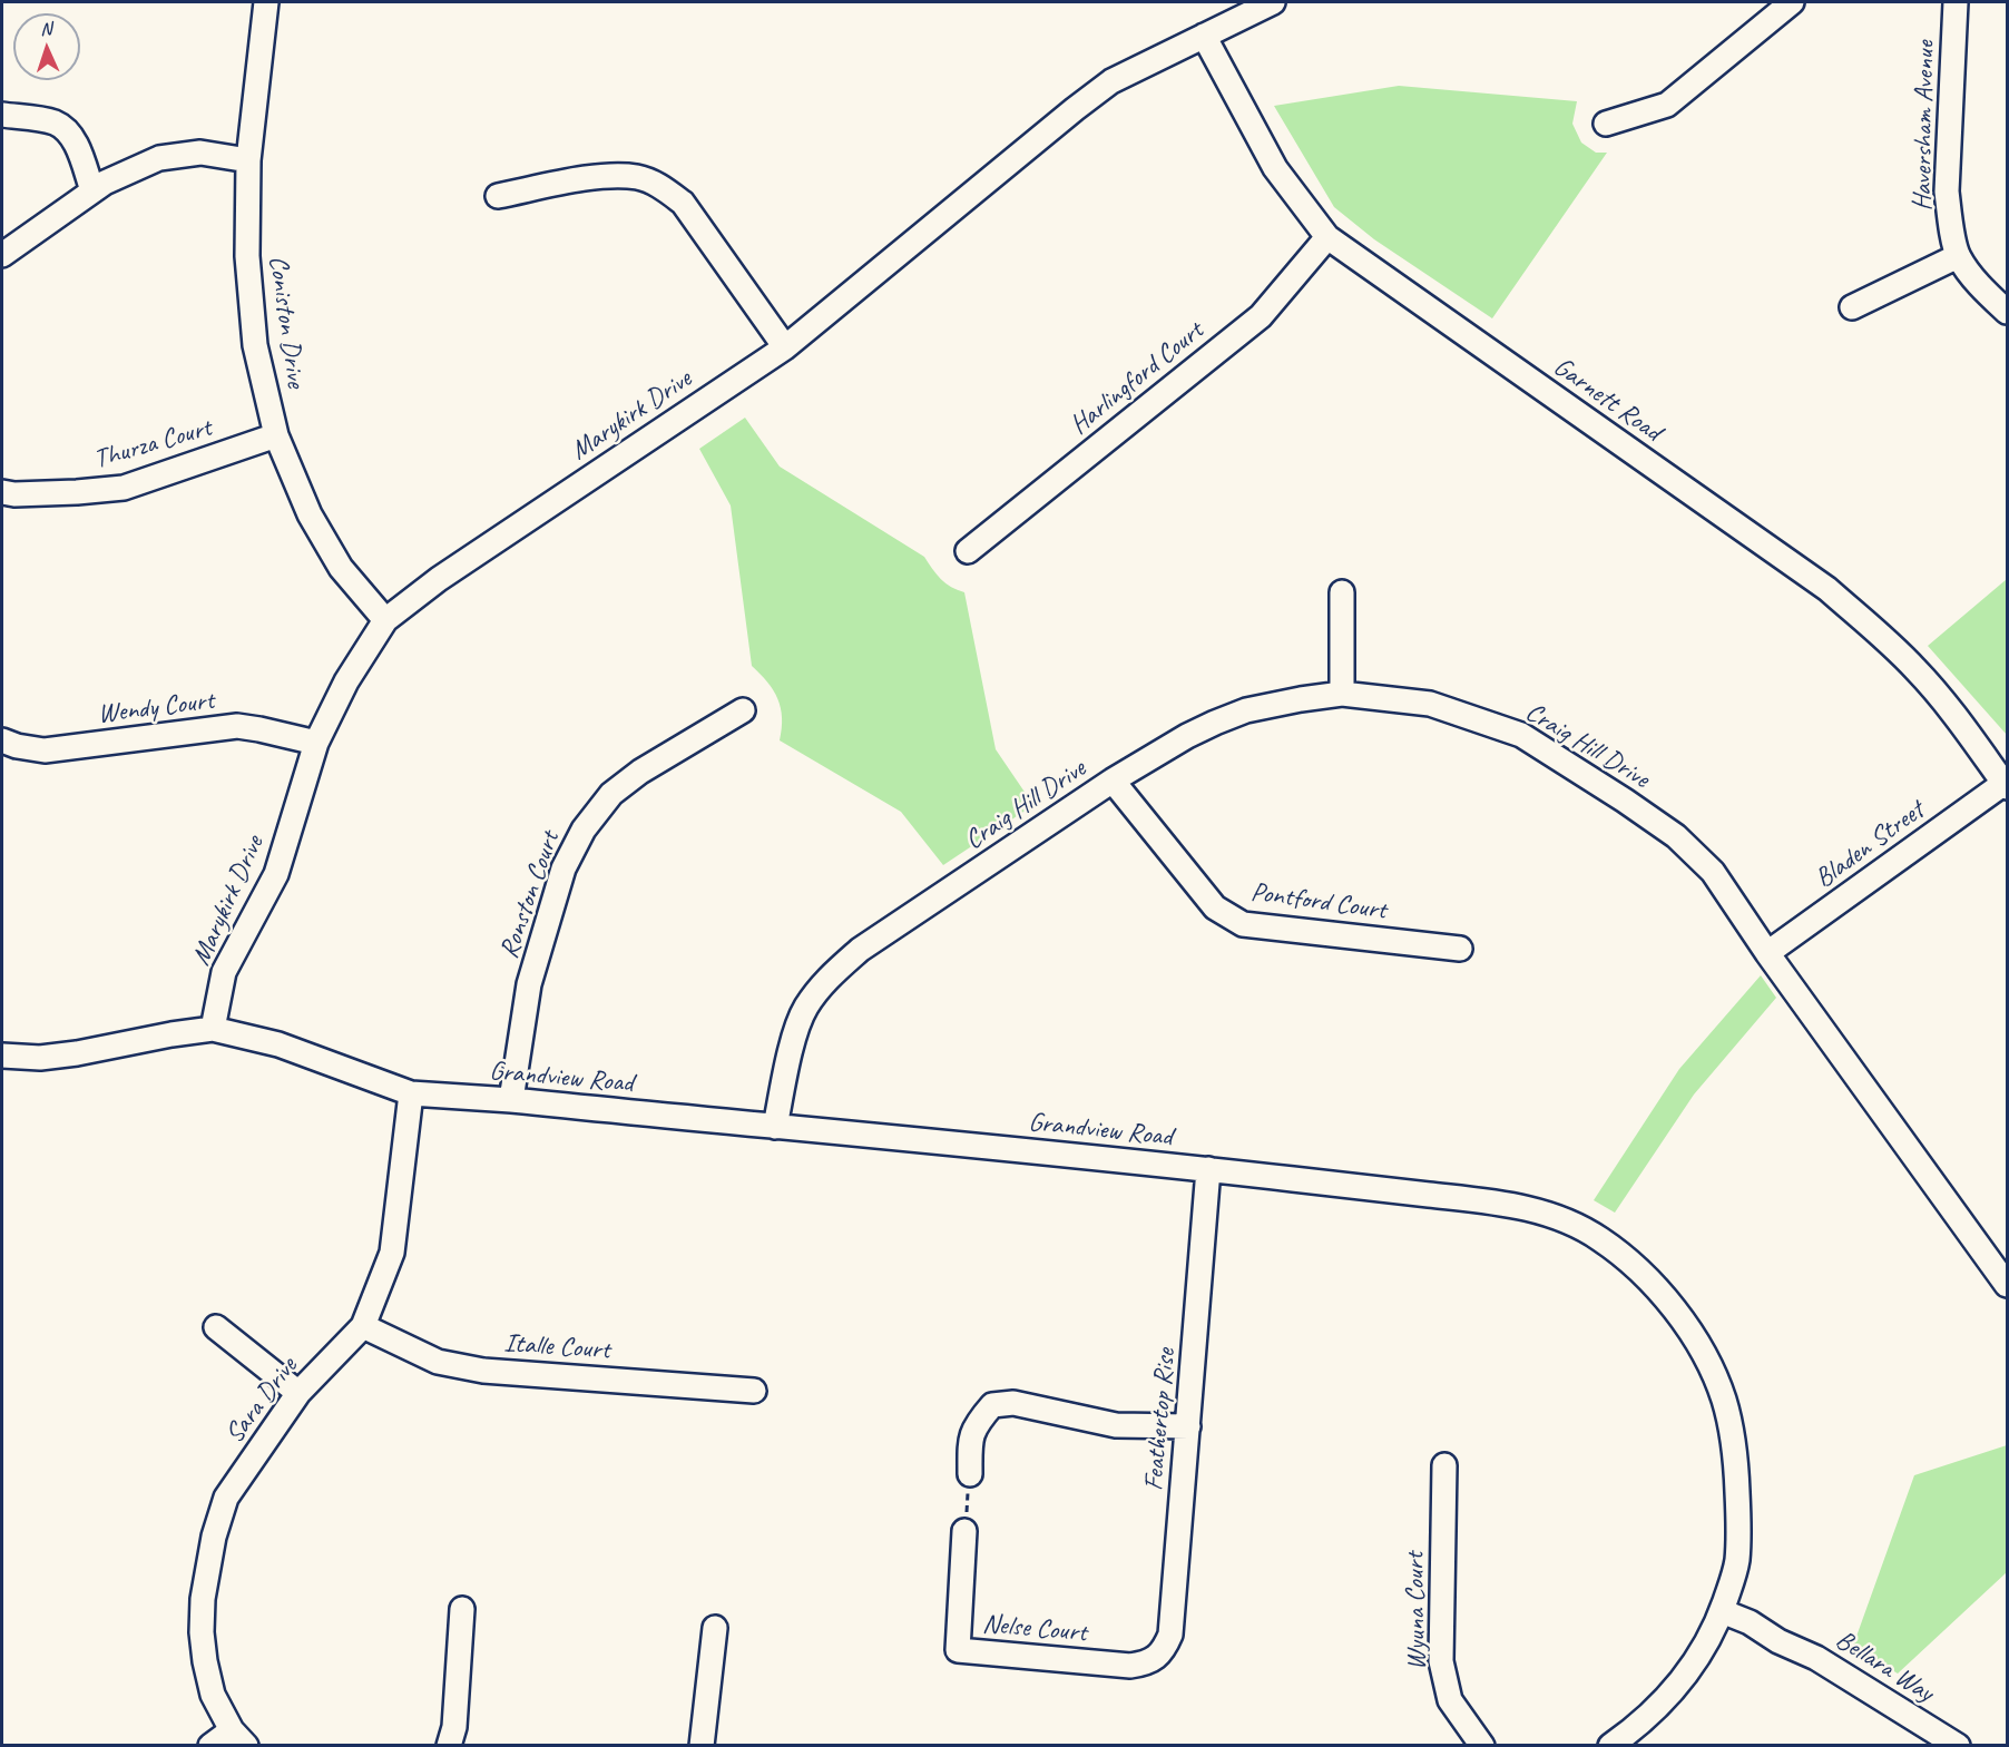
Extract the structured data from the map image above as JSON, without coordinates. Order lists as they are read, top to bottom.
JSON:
{
  "streets": {
    "street": [
      "Haversham Avenue",
      "Coniston Drive",
      "Harlingford Court",
      "Garnett Road",
      "Marykirk Drive",
      "Thurza Court",
      "Wendy Court",
      "Craig Hill Drive",
      "Bladen Street",
      "Ronston Court",
      "Pontford Court",
      "Grandview Road",
      "Italle Court",
      "Sara Drive",
      "Feathertop Rise",
      "Wyuna Court",
      "Nelse Court",
      "Bellara Way"
    ]
  },
  "crossings": [
    ["Coniston Drive", "Marykirk Drive"],
    ["Coniston Drive", "Thurza Court"],
    ["Harlingford Court", "Garnett Road"],
    ["Garnett Road", "Marykirk Drive"],
    ["Garnett Road", "Bladen Street"],
    ["Marykirk Drive", "Wendy Court"],
    ["Marykirk Drive", "Grandview Road"],
    ["Craig Hill Drive", "Bladen Street"],
    ["Craig Hill Drive", "Pontford Court"],
    ["Craig Hill Drive", "Grandview Road"],
    ["Ronston Court", "Grandview Road"],
    ["Grandview Road", "Sara Drive"],
    ["Grandview Road", "Feathertop Rise"],
    ["Grandview Road", "Bellara Way"],
    ["Italle Court", "Sara Drive"],
    ["Feathertop Rise", "Nelse Court"]
  ],
  "north": "top"
}
